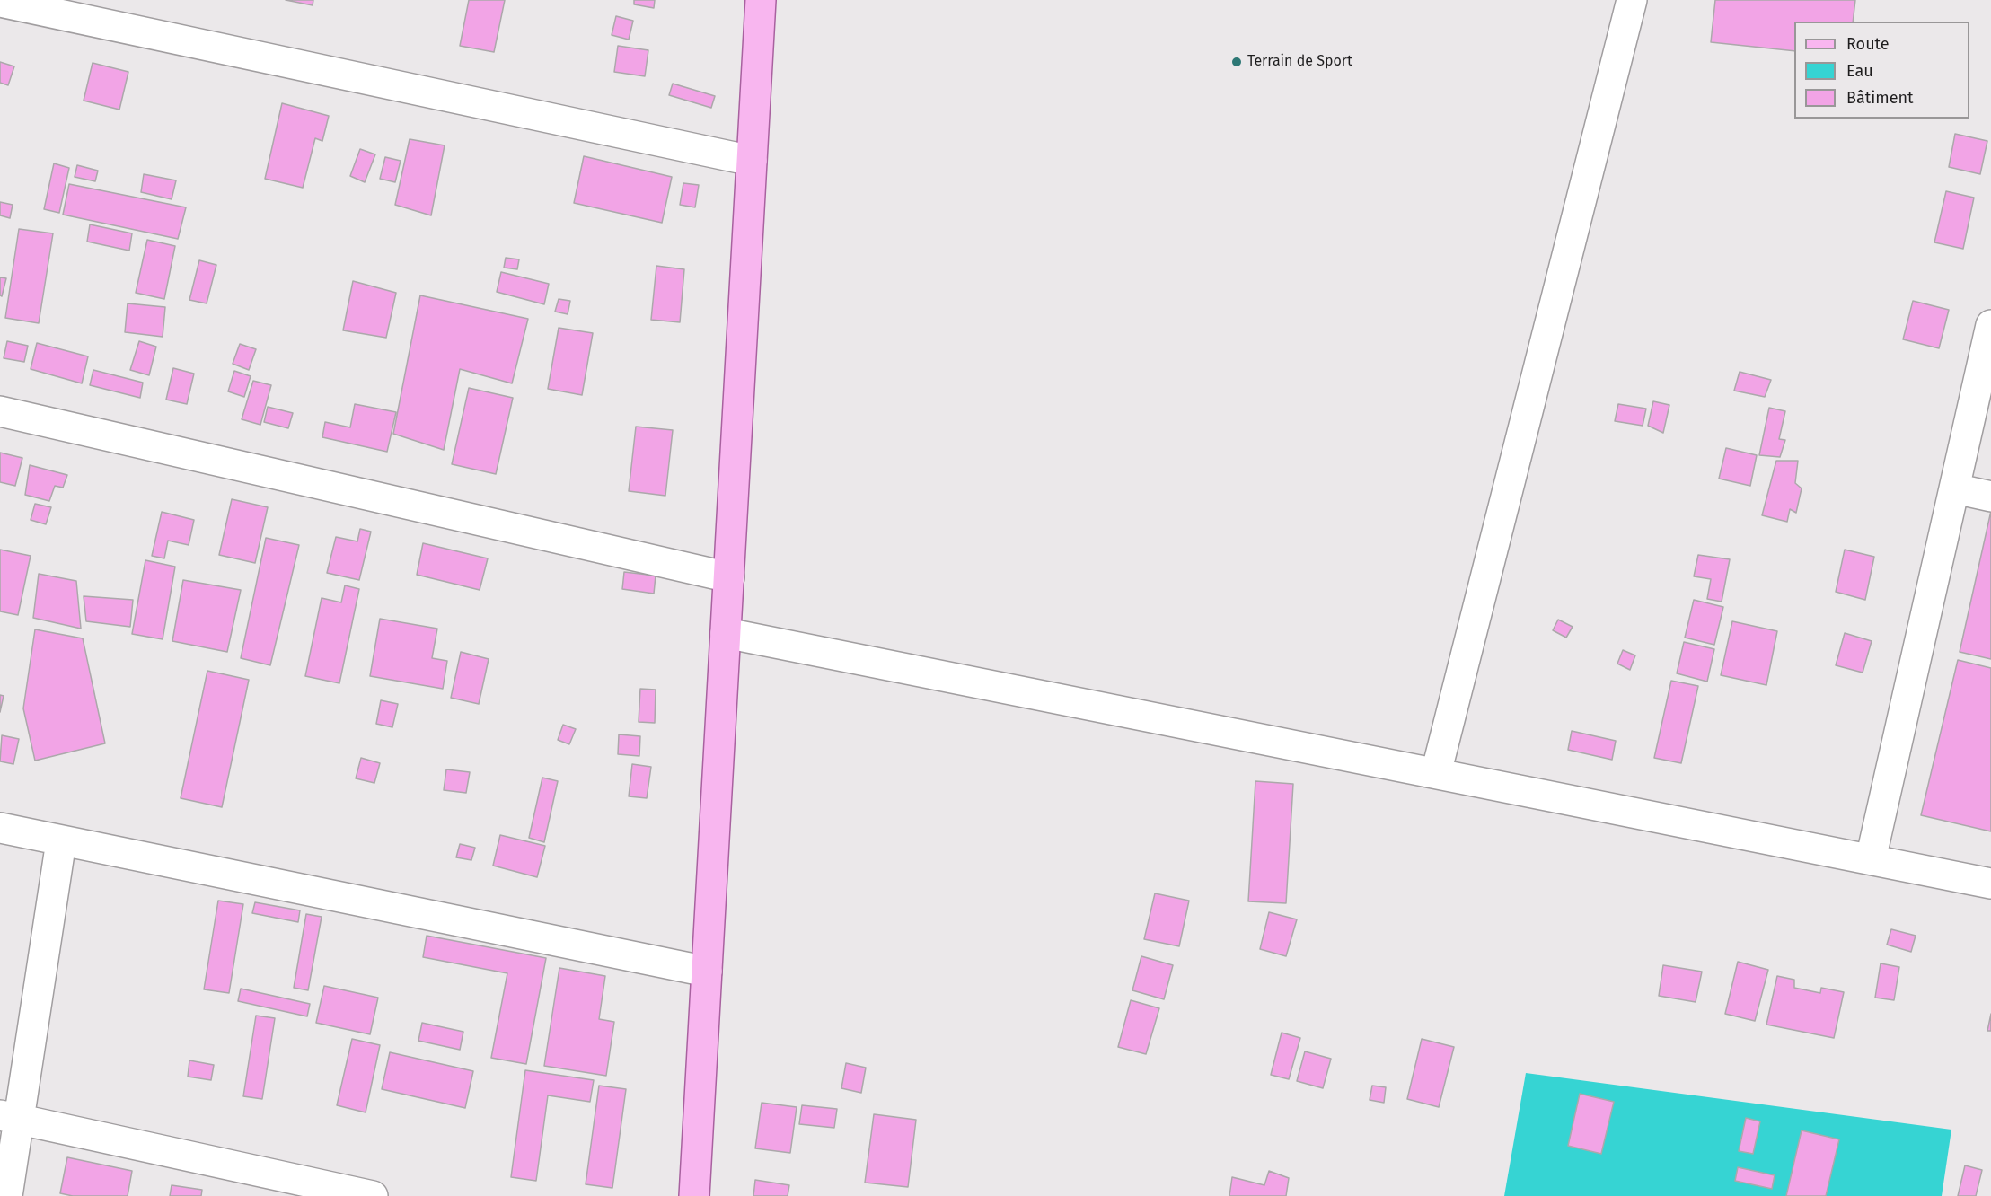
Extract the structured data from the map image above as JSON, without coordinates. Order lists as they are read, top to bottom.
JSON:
{
  "places": ["Terrain de Sport"],
  "legend": ["Route", "Eau", "Bâtiment"]
}
